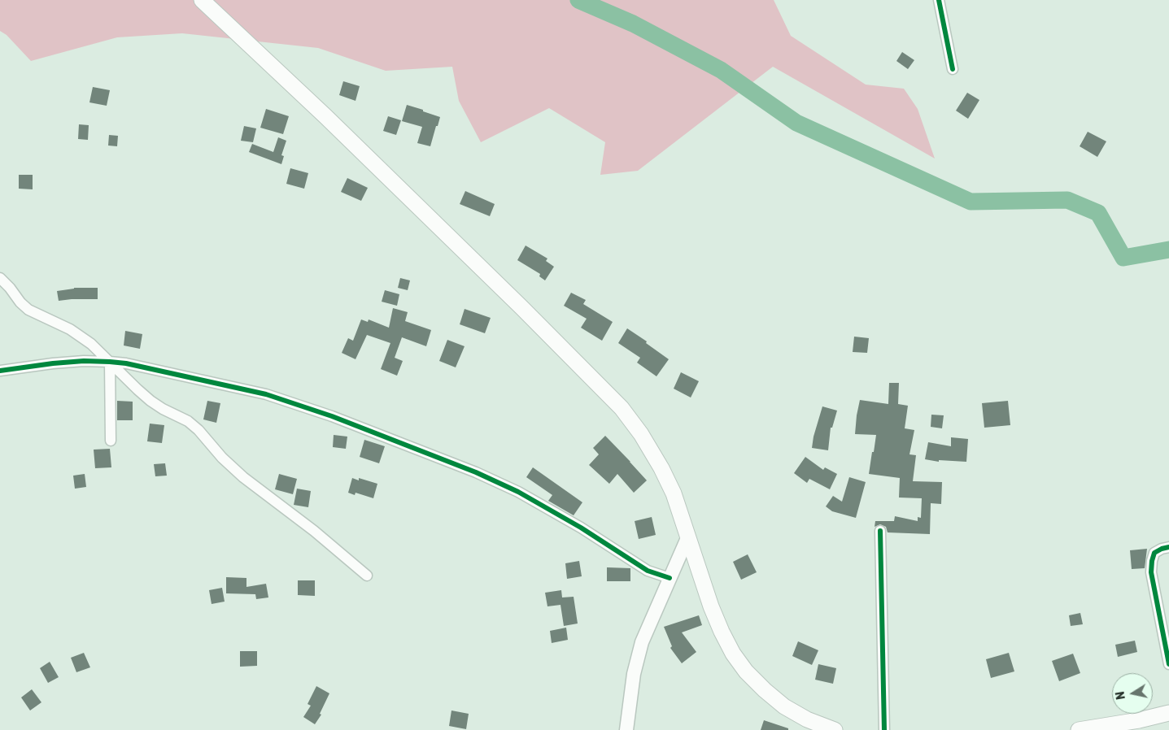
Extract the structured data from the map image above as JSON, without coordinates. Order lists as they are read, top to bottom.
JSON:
{
  "north": "left"
}
